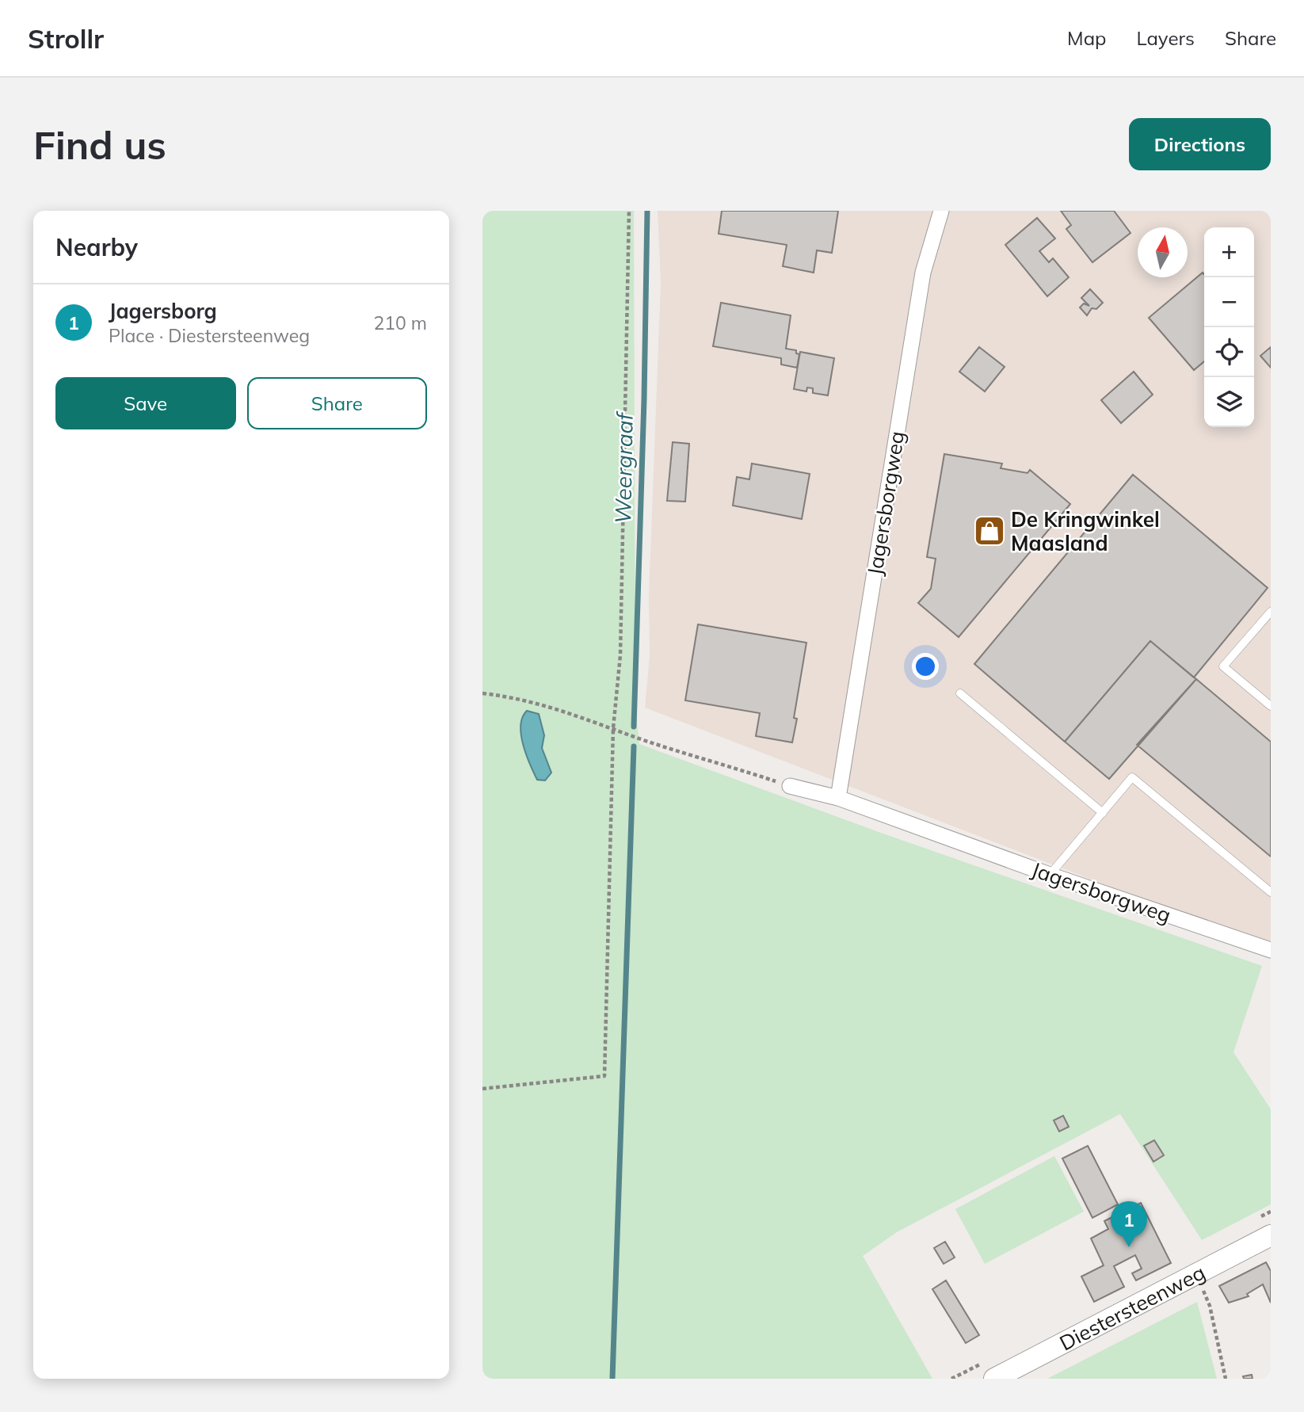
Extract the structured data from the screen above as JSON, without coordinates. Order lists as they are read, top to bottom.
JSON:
{
  "streets": {
    "main road": ["Diestersteenweg"],
    "street": ["Jagersborgweg"]
  },
  "water": ["Weergraaf"],
  "places": {
    "shop": ["De Kringwinkel Maasland"]
  },
  "north": "top",
  "page": {
    "header": "Strollr",
    "nav": ["Map", "Layers", "Share"],
    "buttons": [
      "Directions",
      ["Save", "Share"]
    ],
    "title": "Find us",
    "heading": "Nearby",
    "map_buttons": ["+", "−"],
    "list": [
      {
        "mark": "1",
        "name": "Jagersborg",
        "note": "Place · Diestersteenweg",
        "value": "210 m"
      }
    ],
    "pins": "1"
  }
}
